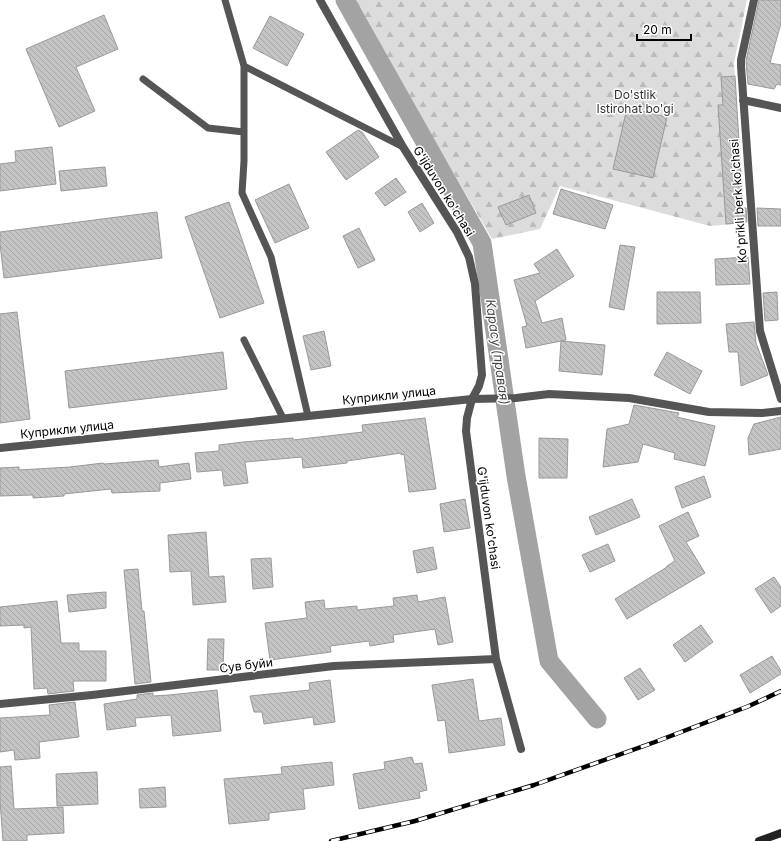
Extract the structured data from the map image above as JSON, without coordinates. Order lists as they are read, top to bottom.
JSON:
{
  "streets": {
    "street": [
      "G'ijduvon ko'chasi",
      "Ko'prikli berk ko'chasi",
      "Куприкли улица",
      "Сув буйи"
    ]
  },
  "crossings": [
    ["G'ijduvon ko'chasi", "Куприкли улица"],
    ["G'ijduvon ko'chasi", "Сув буйи"]
  ],
  "water": ["Карасу (правая)"],
  "parks": ["Do'stlik Istirohat bo'gi"],
  "scale_bar": "20 m"
}
